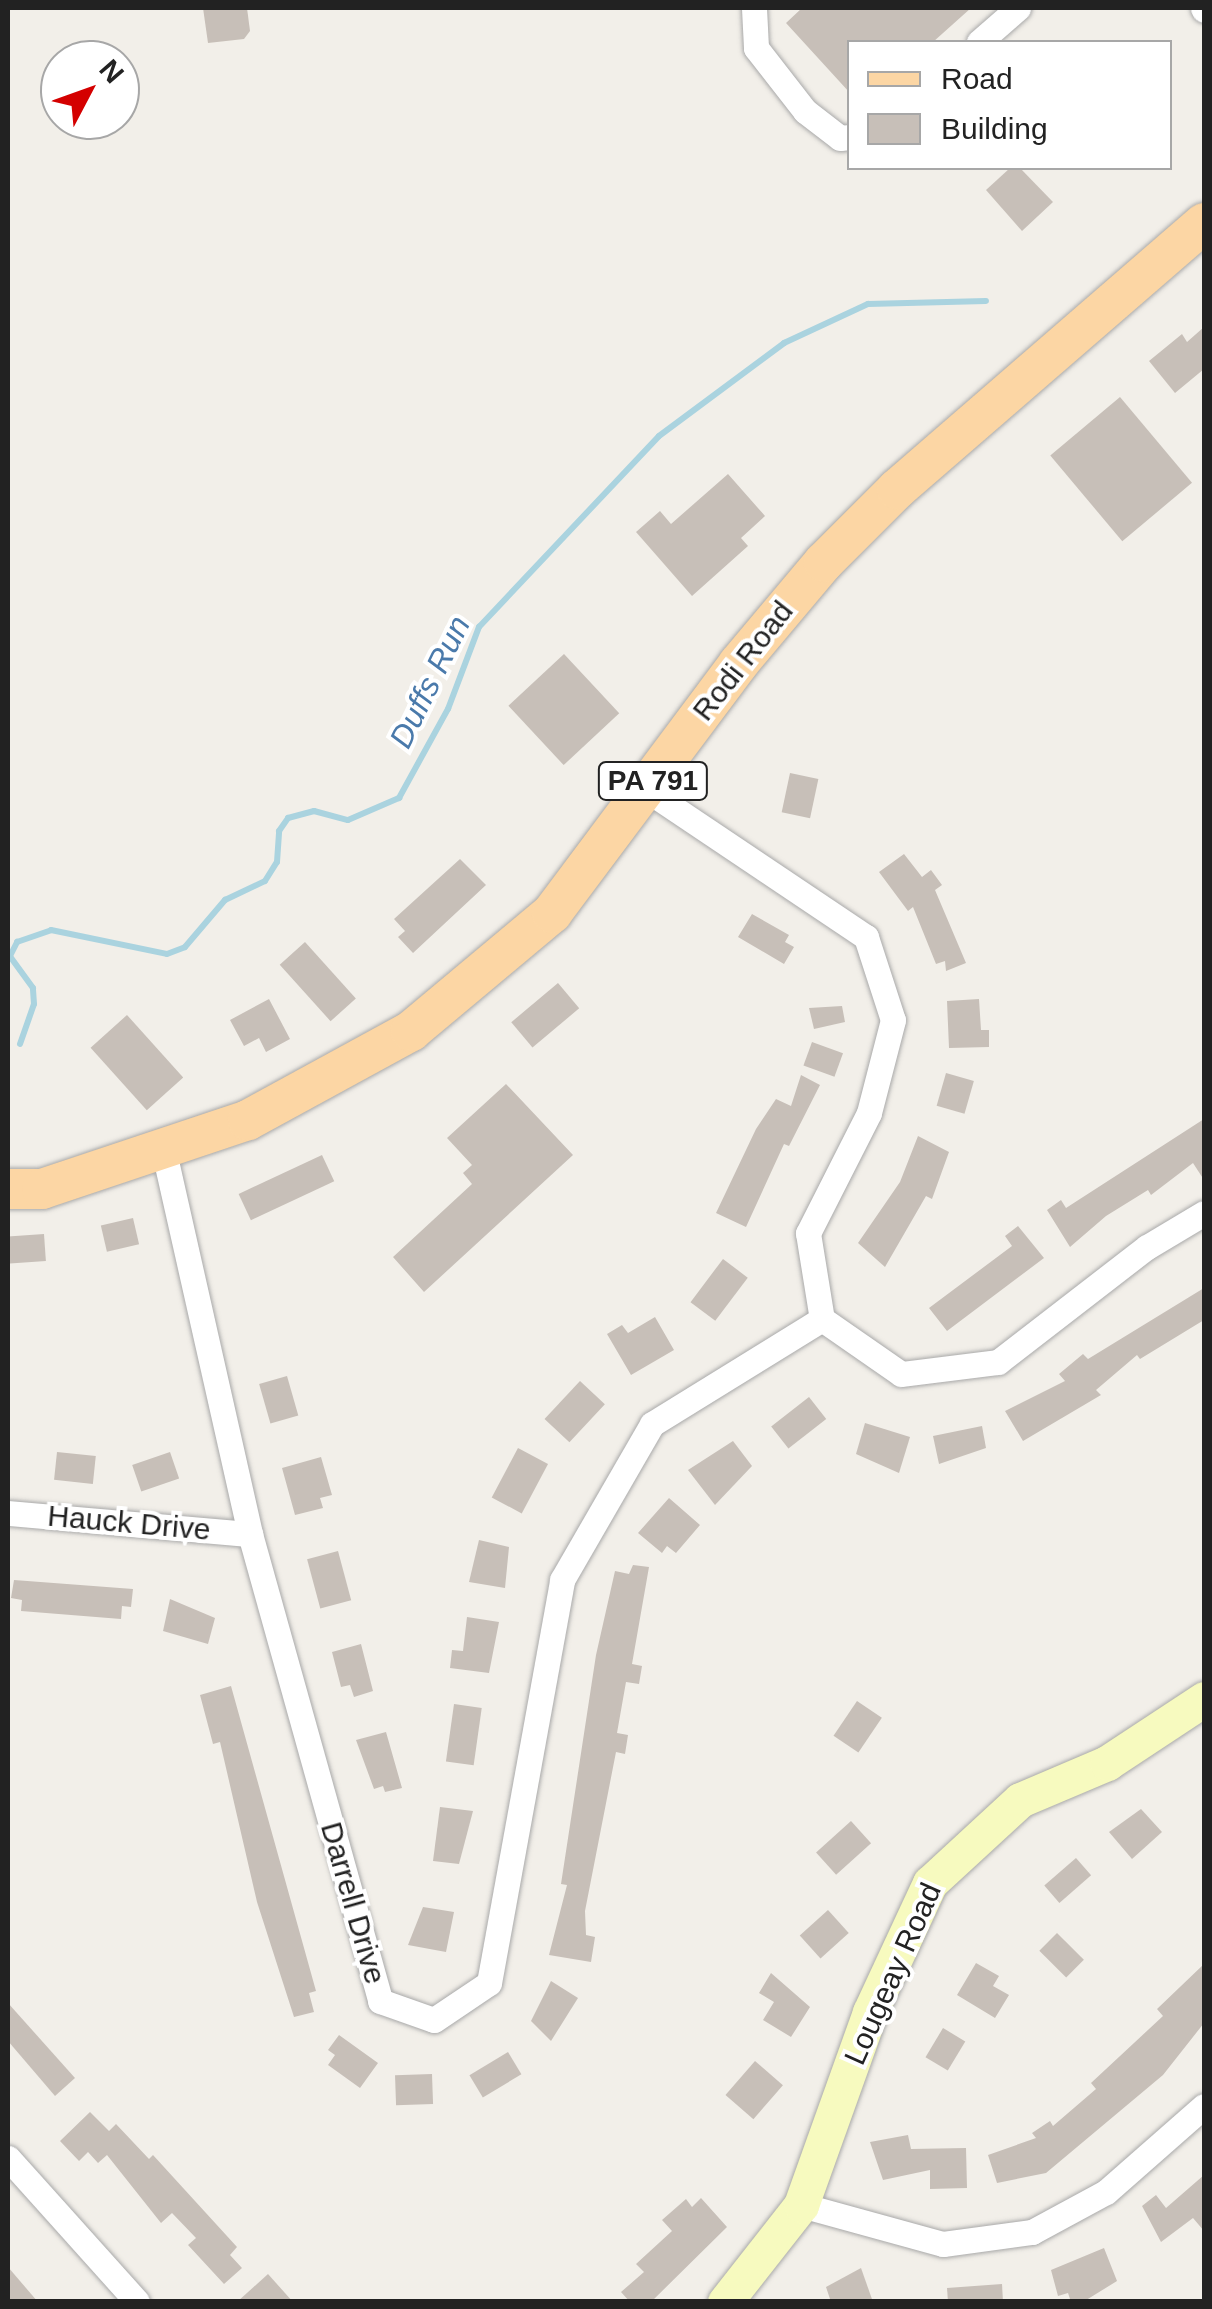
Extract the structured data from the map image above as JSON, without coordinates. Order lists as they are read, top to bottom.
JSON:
{
  "streets": {
    "main road": ["Rodi Road", "PA 791"],
    "street": ["Hauck Drive", "Darrell Drive", "Lougeay Road"]
  },
  "crossings": [
    ["Rodi Road", "Darrell Drive"],
    ["Hauck Drive", "Darrell Drive"]
  ],
  "water": ["Duffs Run"],
  "legend": ["Road", "Building"],
  "north": "top right"
}
